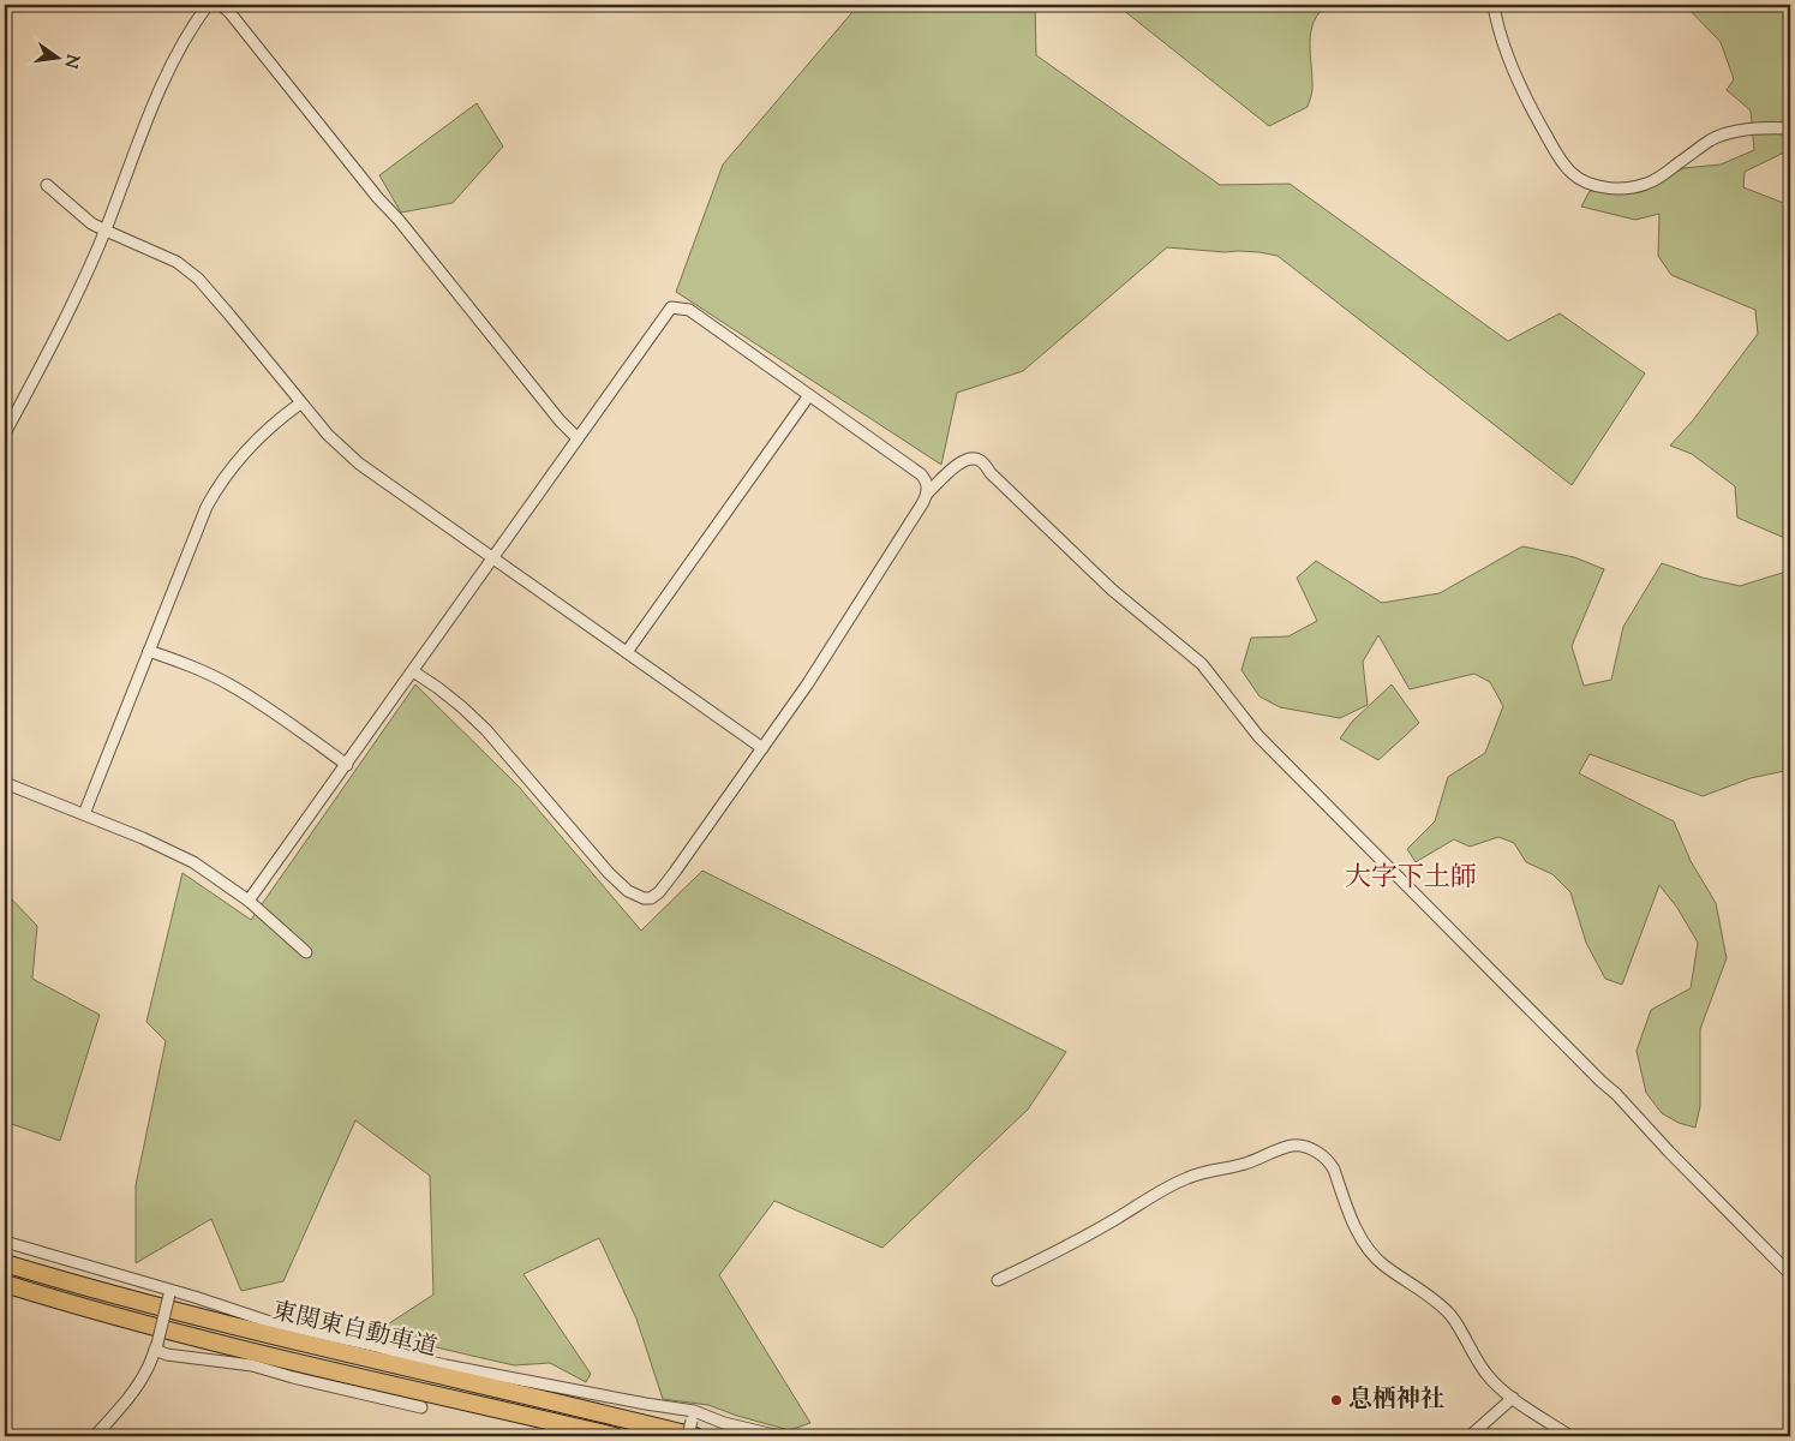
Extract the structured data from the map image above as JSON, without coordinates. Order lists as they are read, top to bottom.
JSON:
{
  "streets": {
    "highway": ["東関東自動車道"]
  },
  "districts": ["大字下土師"],
  "places": ["息栖神社"],
  "north": "right"
}
